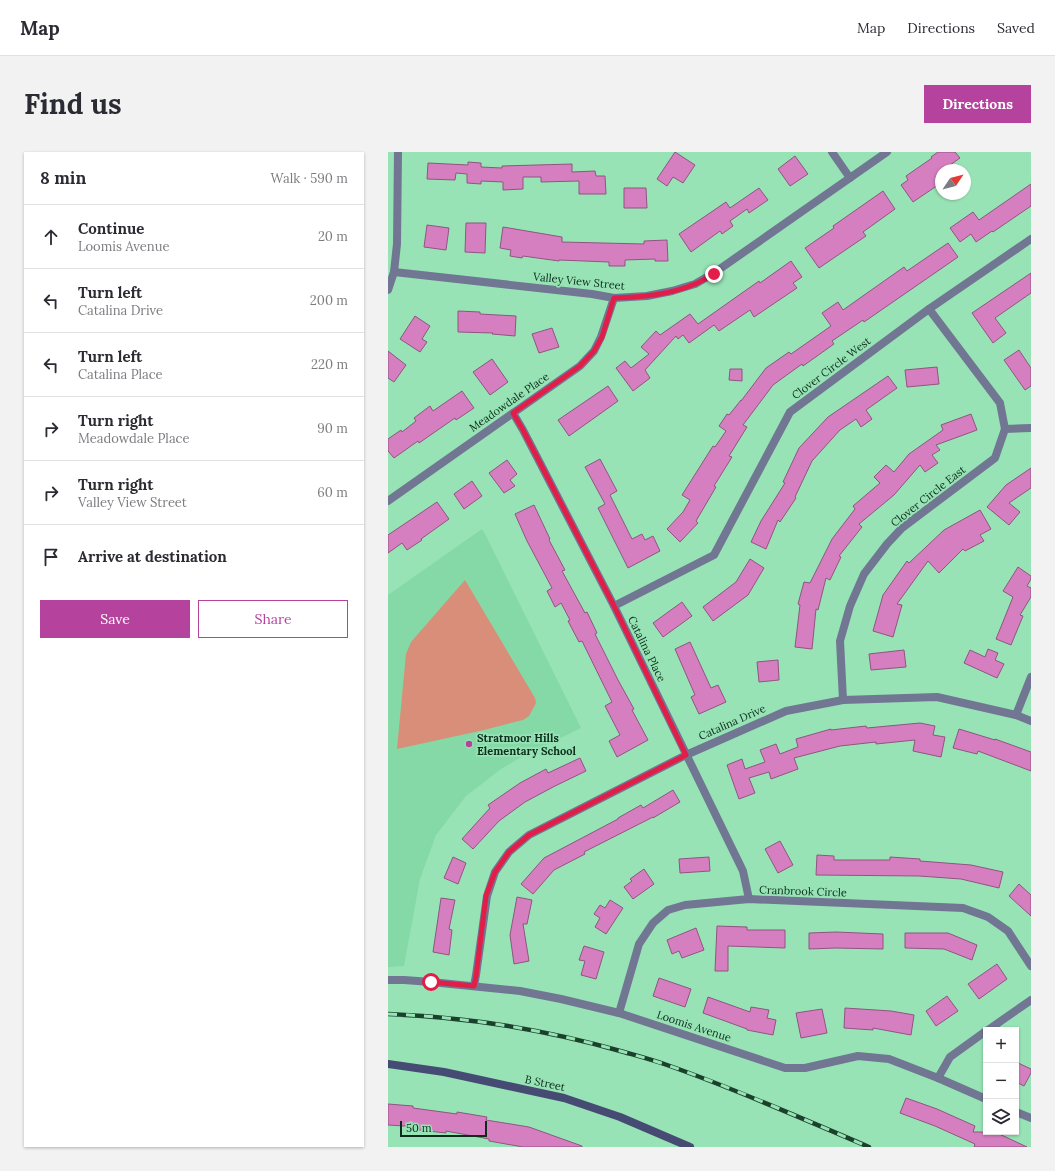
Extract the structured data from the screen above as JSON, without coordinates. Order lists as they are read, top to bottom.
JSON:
{
  "streets": {
    "main road": ["B Street"],
    "street": [
      "Valley View Street",
      "Clover Circle West",
      "Meadowdale Place",
      "Clover Circle East",
      "Catalina Place",
      "Catalina Drive",
      "Cranbrook Circle",
      "Loomis Avenue"
    ]
  },
  "crossings": [
    ["Valley View Street", "Meadowdale Place"],
    ["Clover Circle West", "Catalina Place"],
    ["Meadowdale Place", "Catalina Place"],
    ["Clover Circle East", "Catalina Drive"],
    ["Catalina Place", "Catalina Drive"],
    ["Catalina Place", "Cranbrook Circle"],
    ["Catalina Drive", "Loomis Avenue"],
    ["Cranbrook Circle", "Loomis Avenue"]
  ],
  "places": ["Stratmoor Hills Elementary School"],
  "scale_bar": "50 m",
  "north": "top right",
  "page": {
    "header": "Map",
    "nav": ["Map", "Directions", "Saved"],
    "buttons": [
      "Directions",
      ["Save", "Share"]
    ],
    "title": "Find us",
    "heading": ["8 min", "Walk · 590 m"],
    "list": [
      ["Continue", "Loomis Avenue", "20 m"],
      ["Turn left", "Catalina Drive", "200 m"],
      ["Turn left", "Catalina Place", "220 m"],
      ["Turn right", "Meadowdale Place", "90 m"],
      ["Turn right", "Valley View Street", "60 m"],
      "Arrive at destination"
    ],
    "map_buttons": ["+", "−"],
    "scale": "50 m"
  }
}
